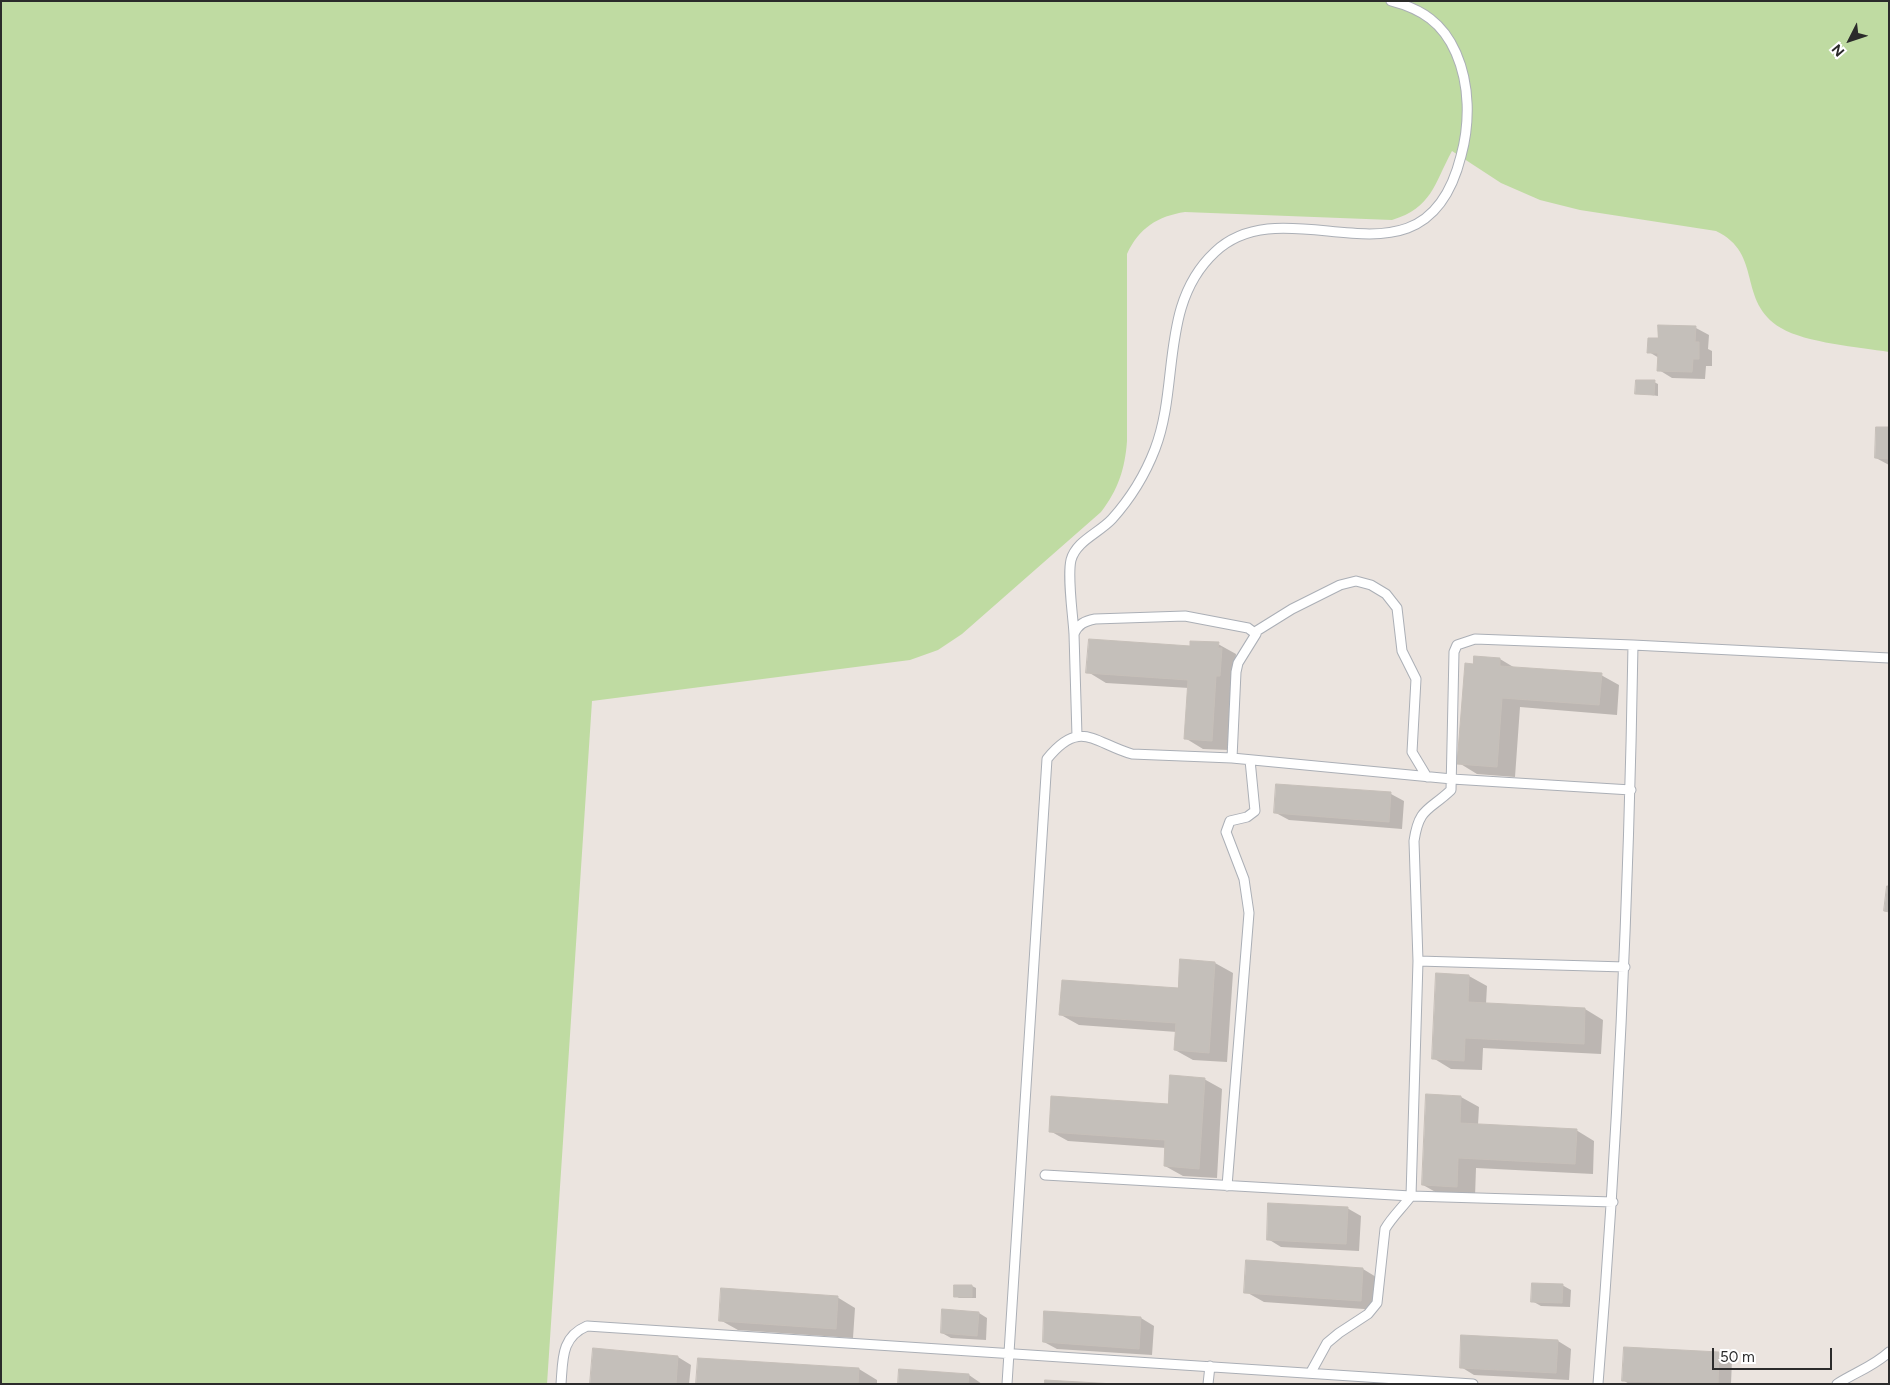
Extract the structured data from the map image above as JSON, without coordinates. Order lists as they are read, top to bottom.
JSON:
{
  "scale_bar": "50 m",
  "north": "bottom left"
}
